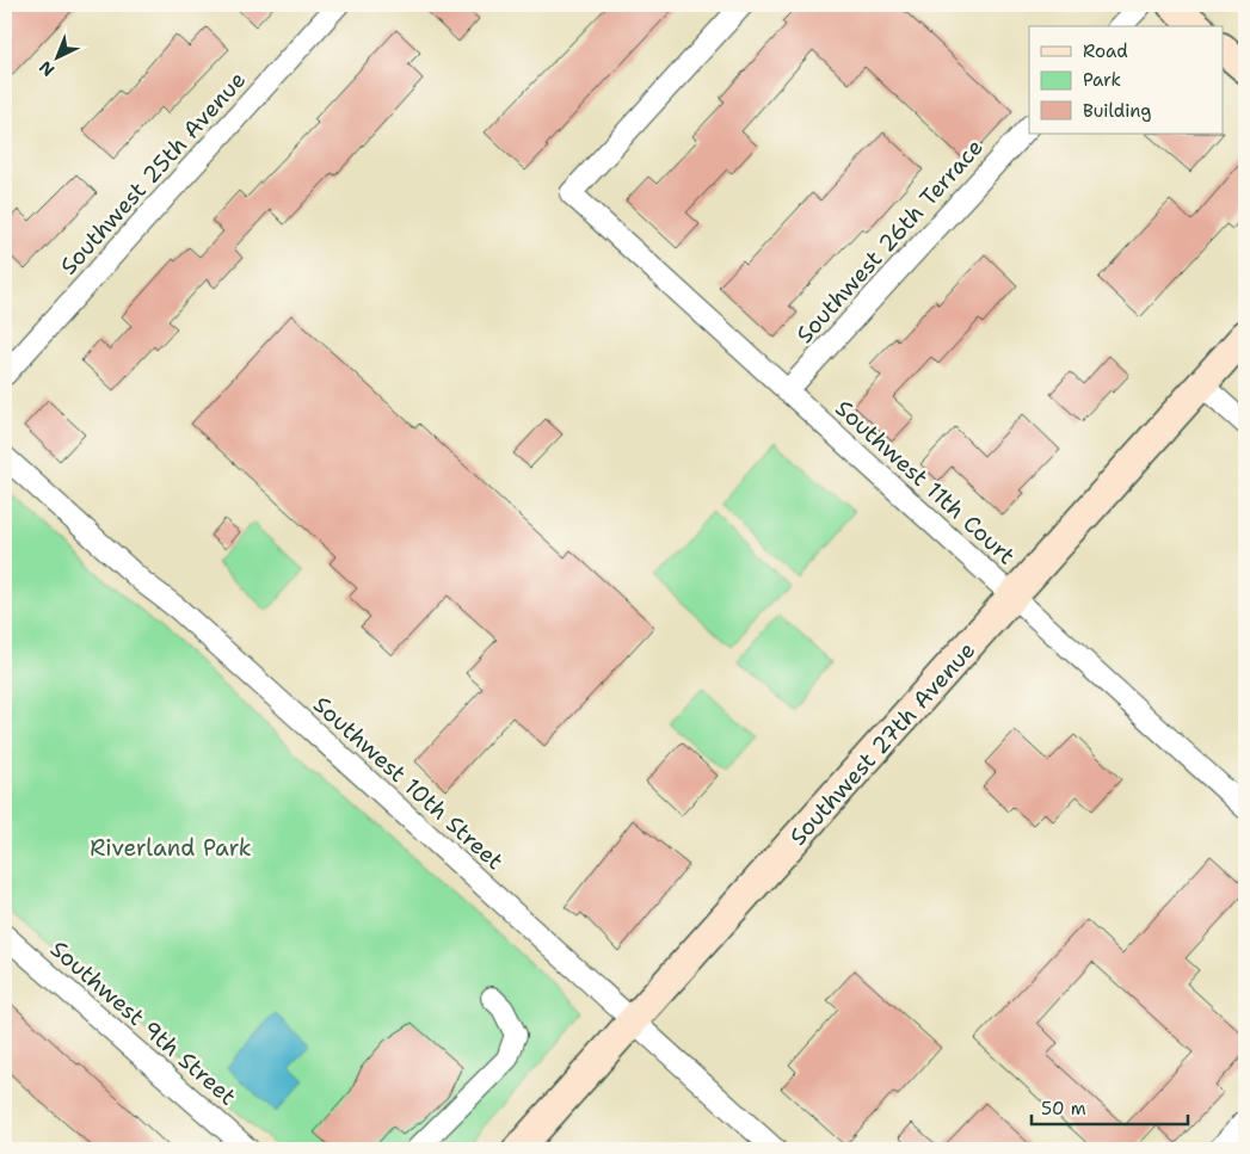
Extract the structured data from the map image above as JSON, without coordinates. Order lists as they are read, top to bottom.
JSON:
{
  "streets": {
    "street": [
      "Southwest 25th Avenue",
      "Southwest 26th Terrace",
      "Southwest 11th Court",
      "Southwest 27th Avenue",
      "Southwest 10th Street",
      "Southwest 9th Street"
    ]
  },
  "crossings": [
    ["Southwest 26th Terrace", "Southwest 11th Court"],
    ["Southwest 11th Court", "Southwest 27th Avenue"],
    ["Southwest 27th Avenue", "Southwest 10th Street"]
  ],
  "parks": ["Riverland Park"],
  "legend": ["Road", "Park", "Building"],
  "scale_bar": "50 m",
  "north": "bottom left"
}
